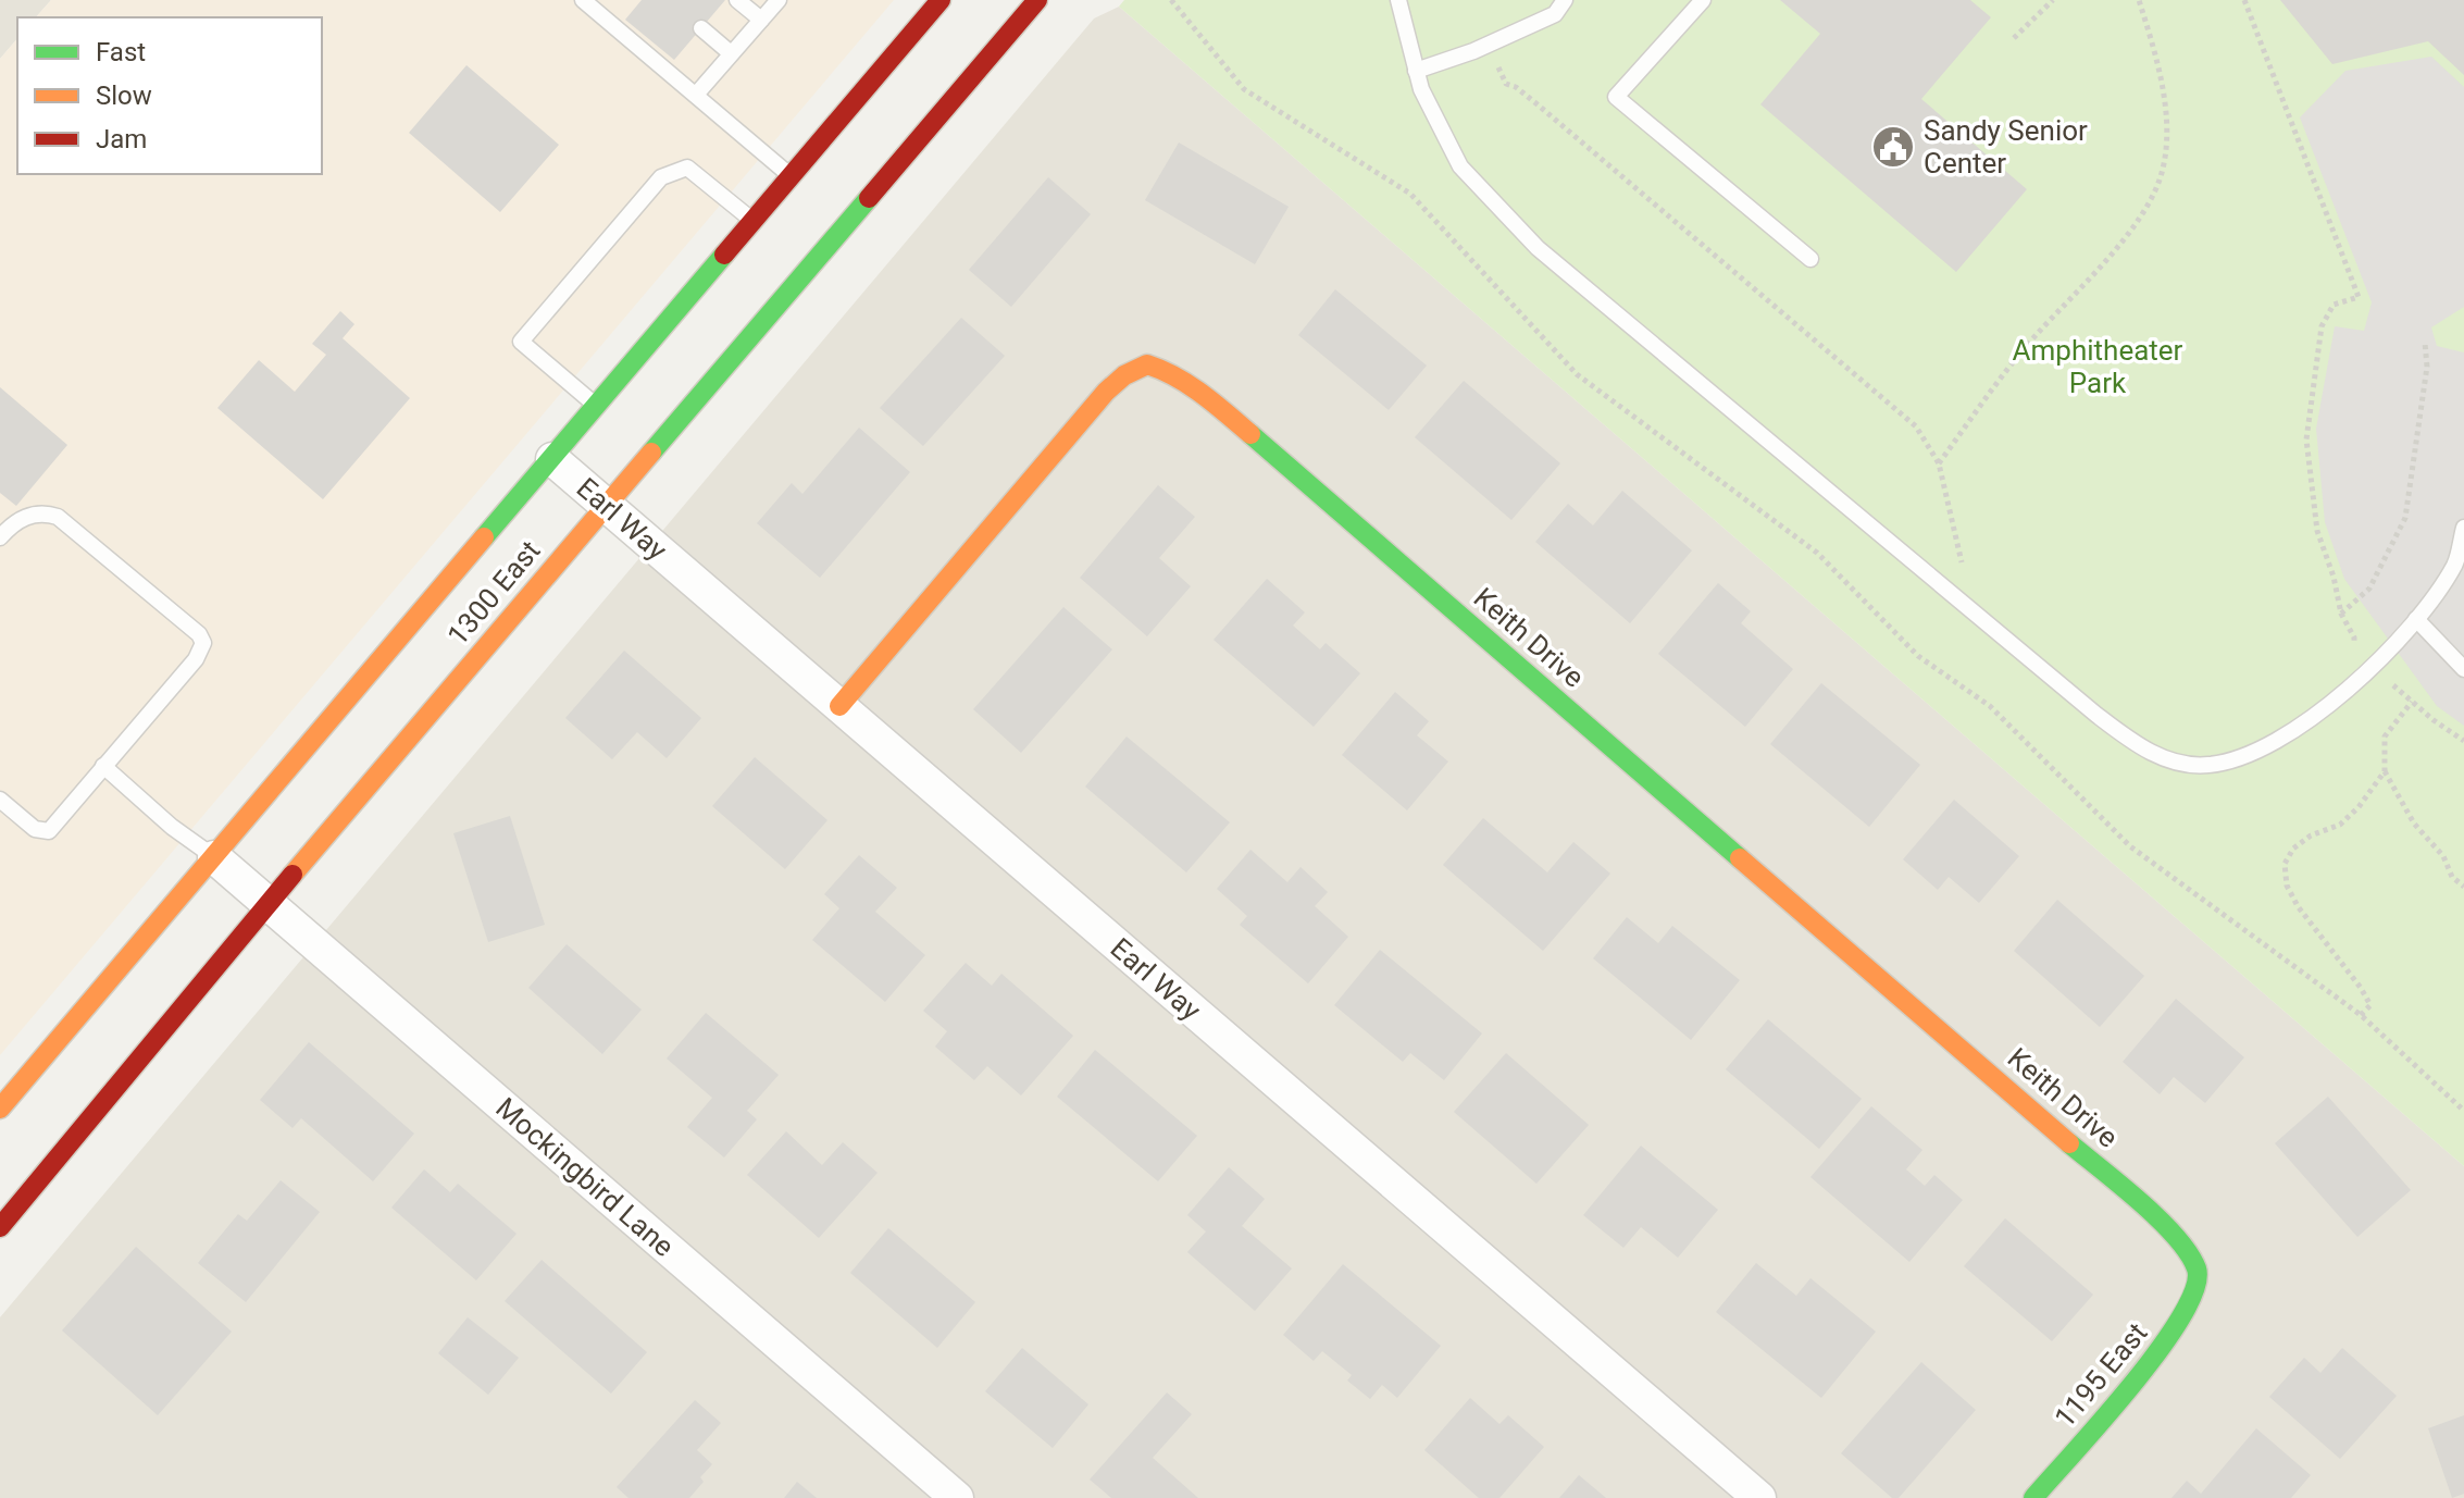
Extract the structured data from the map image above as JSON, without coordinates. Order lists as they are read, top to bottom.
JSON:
{
  "streets": {
    "main road": ["1300 East", "Keith Drive", "1195 East"],
    "street": ["Earl Way", "Mockingbird Lane"]
  },
  "crossings": [
    ["Earl Way", "1300 East"],
    ["Earl Way", "Keith Drive"],
    ["1300 East", "Mockingbird Lane"],
    ["Keith Drive", "1195 East"]
  ],
  "parks": ["Amphitheater Park"],
  "places": {
    "public building": ["Sandy Senior Center"]
  },
  "legend": ["Fast", "Slow", "Jam"]
}
